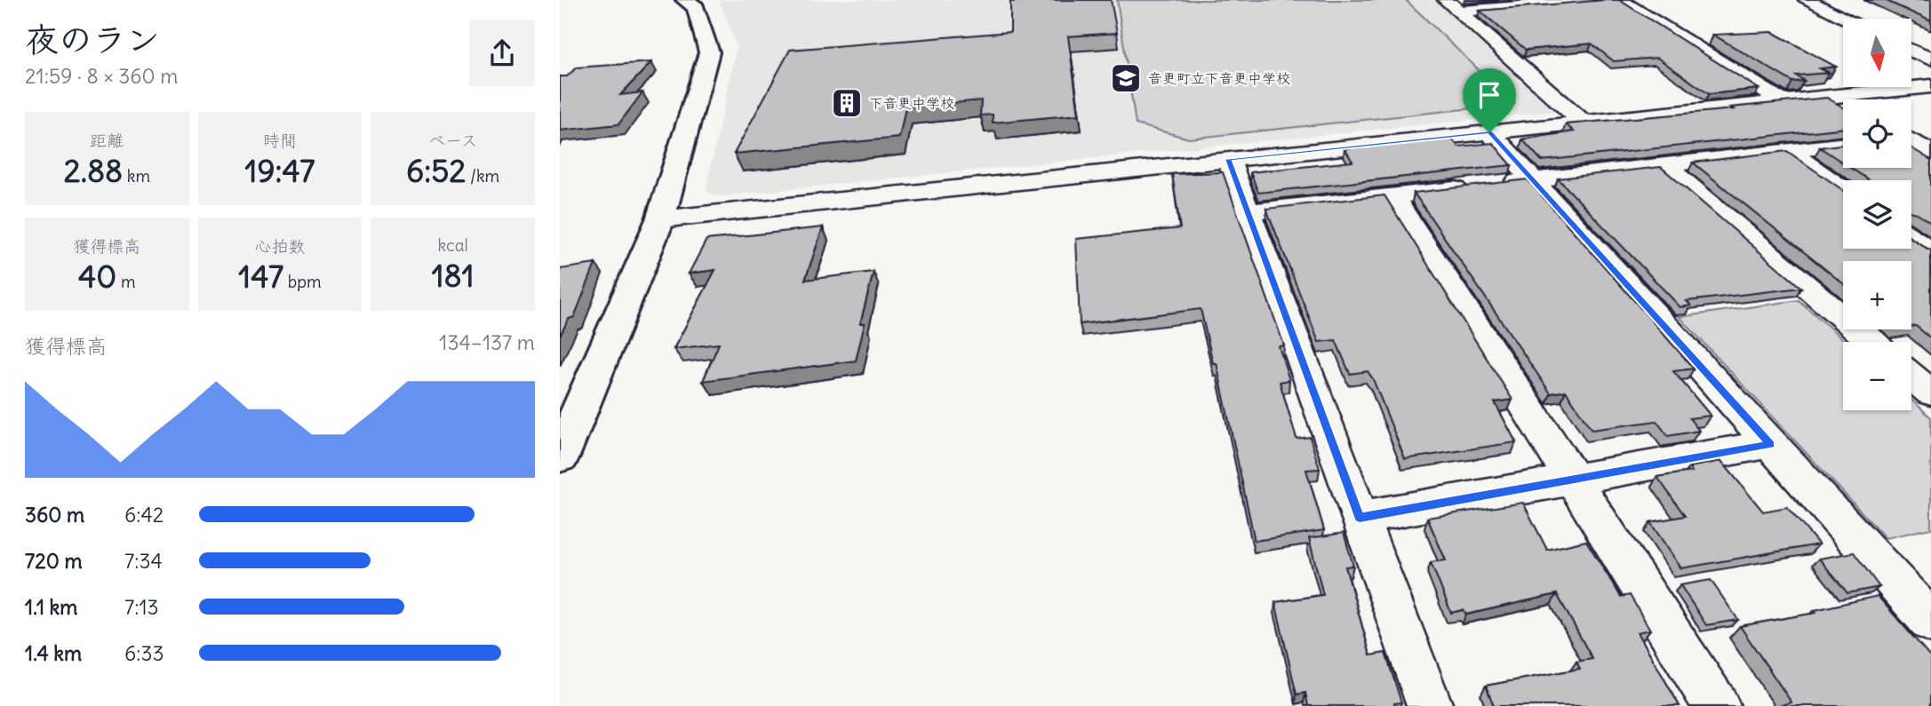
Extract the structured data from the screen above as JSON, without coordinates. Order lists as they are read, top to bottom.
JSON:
{
  "places": {
    "school or university": ["音更町立下音更中学校"],
    "building": ["下音更中学校"]
  },
  "north": "bottom",
  "page": {
    "heading": ["夜のラン", "21:59 · 8 × 360 m"],
    "map_buttons": ["+", "−"],
    "stats": [
      ["距離", "2.88 km"],
      ["時間", "19:47"],
      ["ペース", "6:52 /km"],
      ["獲得標高", "40 m"],
      ["心拍数", "147 bpm"],
      ["kcal", "181"]
    ],
    "chart": ["獲得標高", "134–137 m"],
    "list": [
      {
        "name": "360 m",
        "note": "6:42"
      },
      {
        "name": "720 m",
        "note": "7:34"
      },
      {
        "name": "1.1 km",
        "note": "7:13"
      },
      {
        "name": "1.4 km",
        "note": "6:33"
      }
    ]
  }
}
